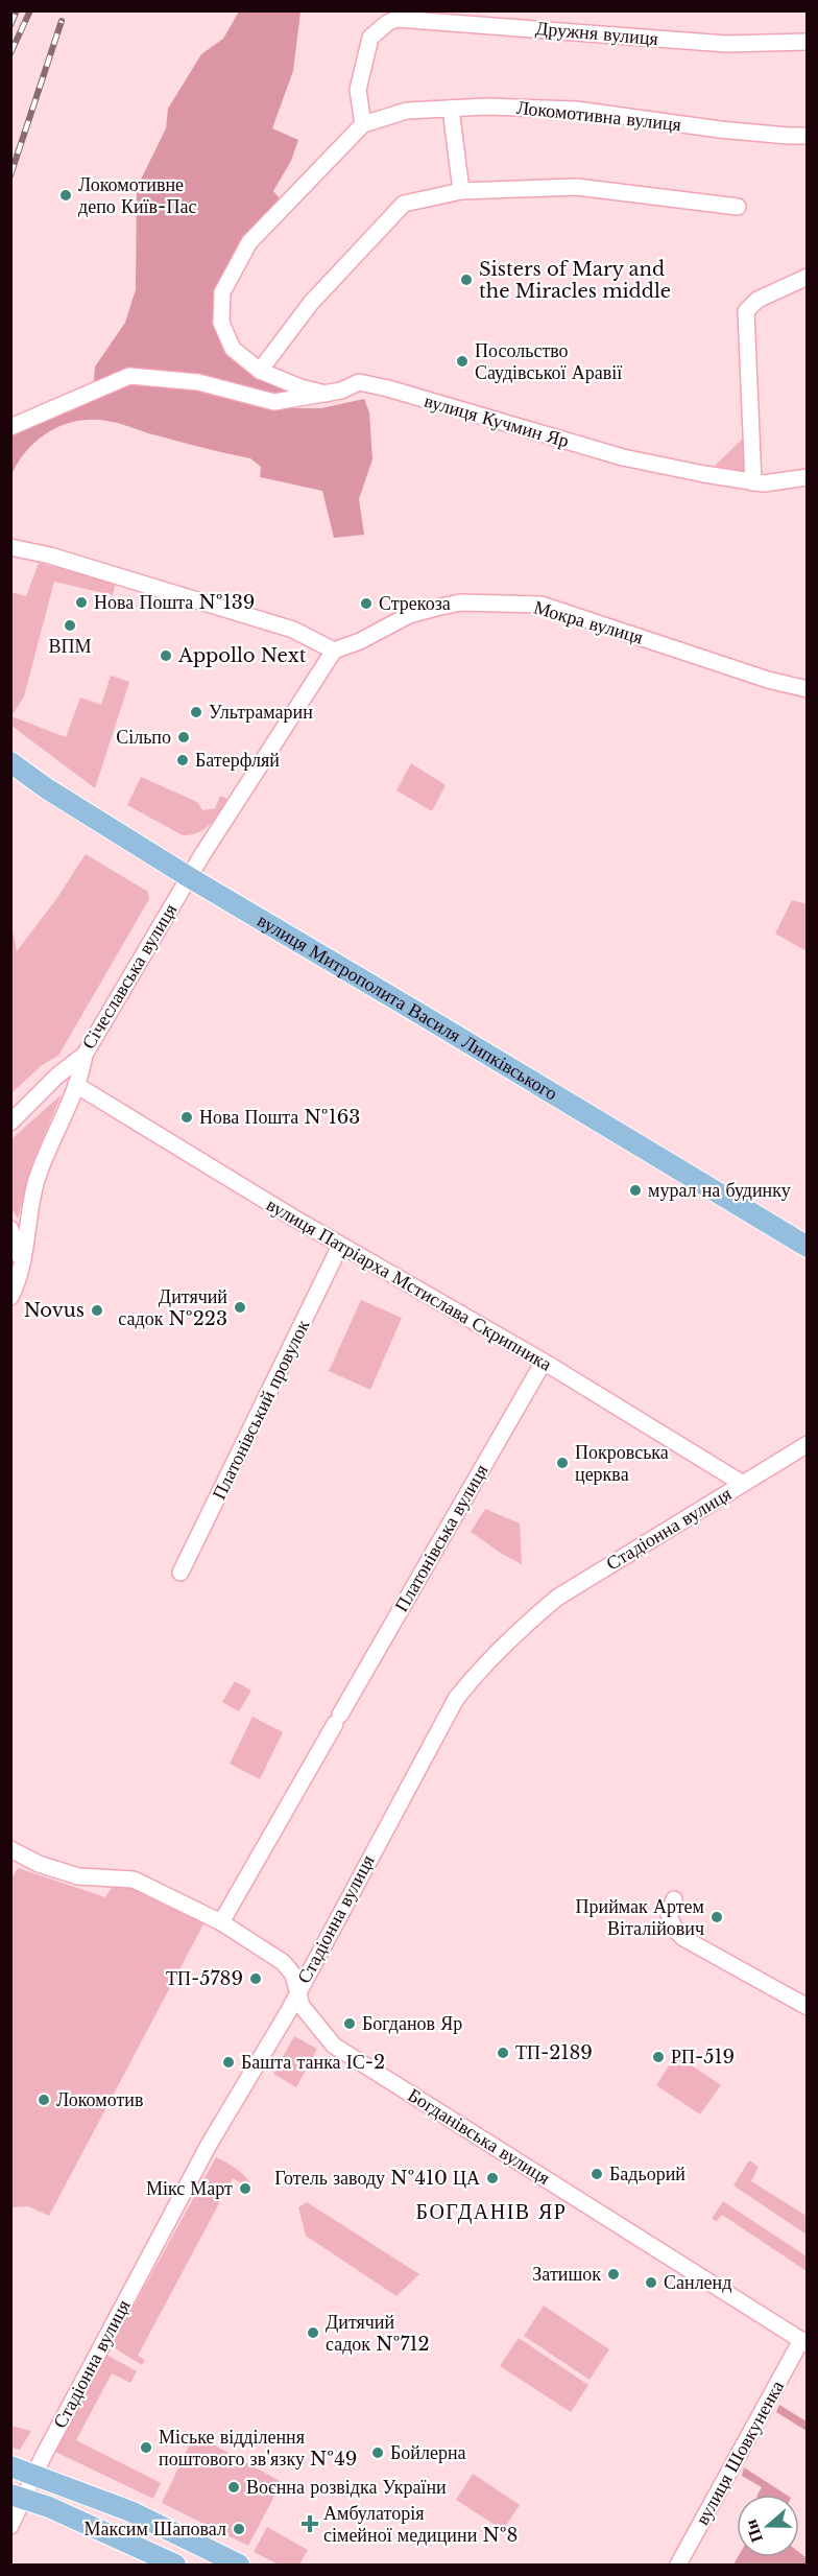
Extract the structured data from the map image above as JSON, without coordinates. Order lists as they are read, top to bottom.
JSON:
{
  "streets": {
    "main road": ["вулиця Митрополита Василя Липківського"],
    "street": [
      "Дружня вулиця",
      "Локомотивна вулиця",
      "вулиця Кучмин Яр",
      "Мокра вулиця",
      "Січеславська вулиця",
      "вулиця Патріарха Мстислава Скрипника",
      "Платонівський провулок",
      "Стадіонна вулиця",
      "Платонівська вулиця",
      "Богданівська вулиця",
      "вулиця Шовкуненка"
    ]
  },
  "crossings": [
    ["Дружня вулиця", "Локомотивна вулиця"],
    ["Локомотивна вулиця", "вулиця Кучмин Яр"],
    ["Січеславська вулиця", "вулиця Митрополита Василя Липківського"],
    ["вулиця Патріарха Мстислава Скрипника", "Платонівський провулок"],
    ["вулиця Патріарха Мстислава Скрипника", "Стадіонна вулиця"],
    ["вулиця Патріарха Мстислава Скрипника", "Платонівська вулиця"],
    ["Стадіонна вулиця", "Богданівська вулиця"],
    ["Платонівська вулиця", "Богданівська вулиця"],
    ["Богданівська вулиця", "вулиця Шовкуненка"]
  ],
  "districts": ["БОГДАНІВ ЯР"],
  "places": {
    "other": [
      "Локомотивне депо Київ-Пас",
      "Sisters of Mary and the Miracles middle",
      "Посольство Саудівської Аравії",
      "Нова Пошта №139",
      "Стрекоза",
      "ВПМ",
      "Appollo Next",
      "Ультрамарин",
      "Сільпо",
      "Батерфляй",
      "Нова Пошта №163",
      "мурал на будинку",
      "Дитячий садок №223",
      "Novus",
      "Покровська церква",
      "Приймак Артем Віталійович",
      "ТП-5789",
      "Богданов Яр",
      "ТП-2189",
      "РП-519",
      "Башта танка ІС-2",
      "Локомотив",
      "Бадьорий",
      "Готель заводу №410 ЦА",
      "Мікс Март",
      "Затишок",
      "Санленд",
      "Дитячий садок №712",
      "Міське відділення поштового зв'язку №49",
      "Бойлерна",
      "Воєнна розвідка України",
      "Максим Шаповал"
    ],
    "health": ["Амбулаторія сімейної медицини №8"]
  },
  "north": "left"
}
